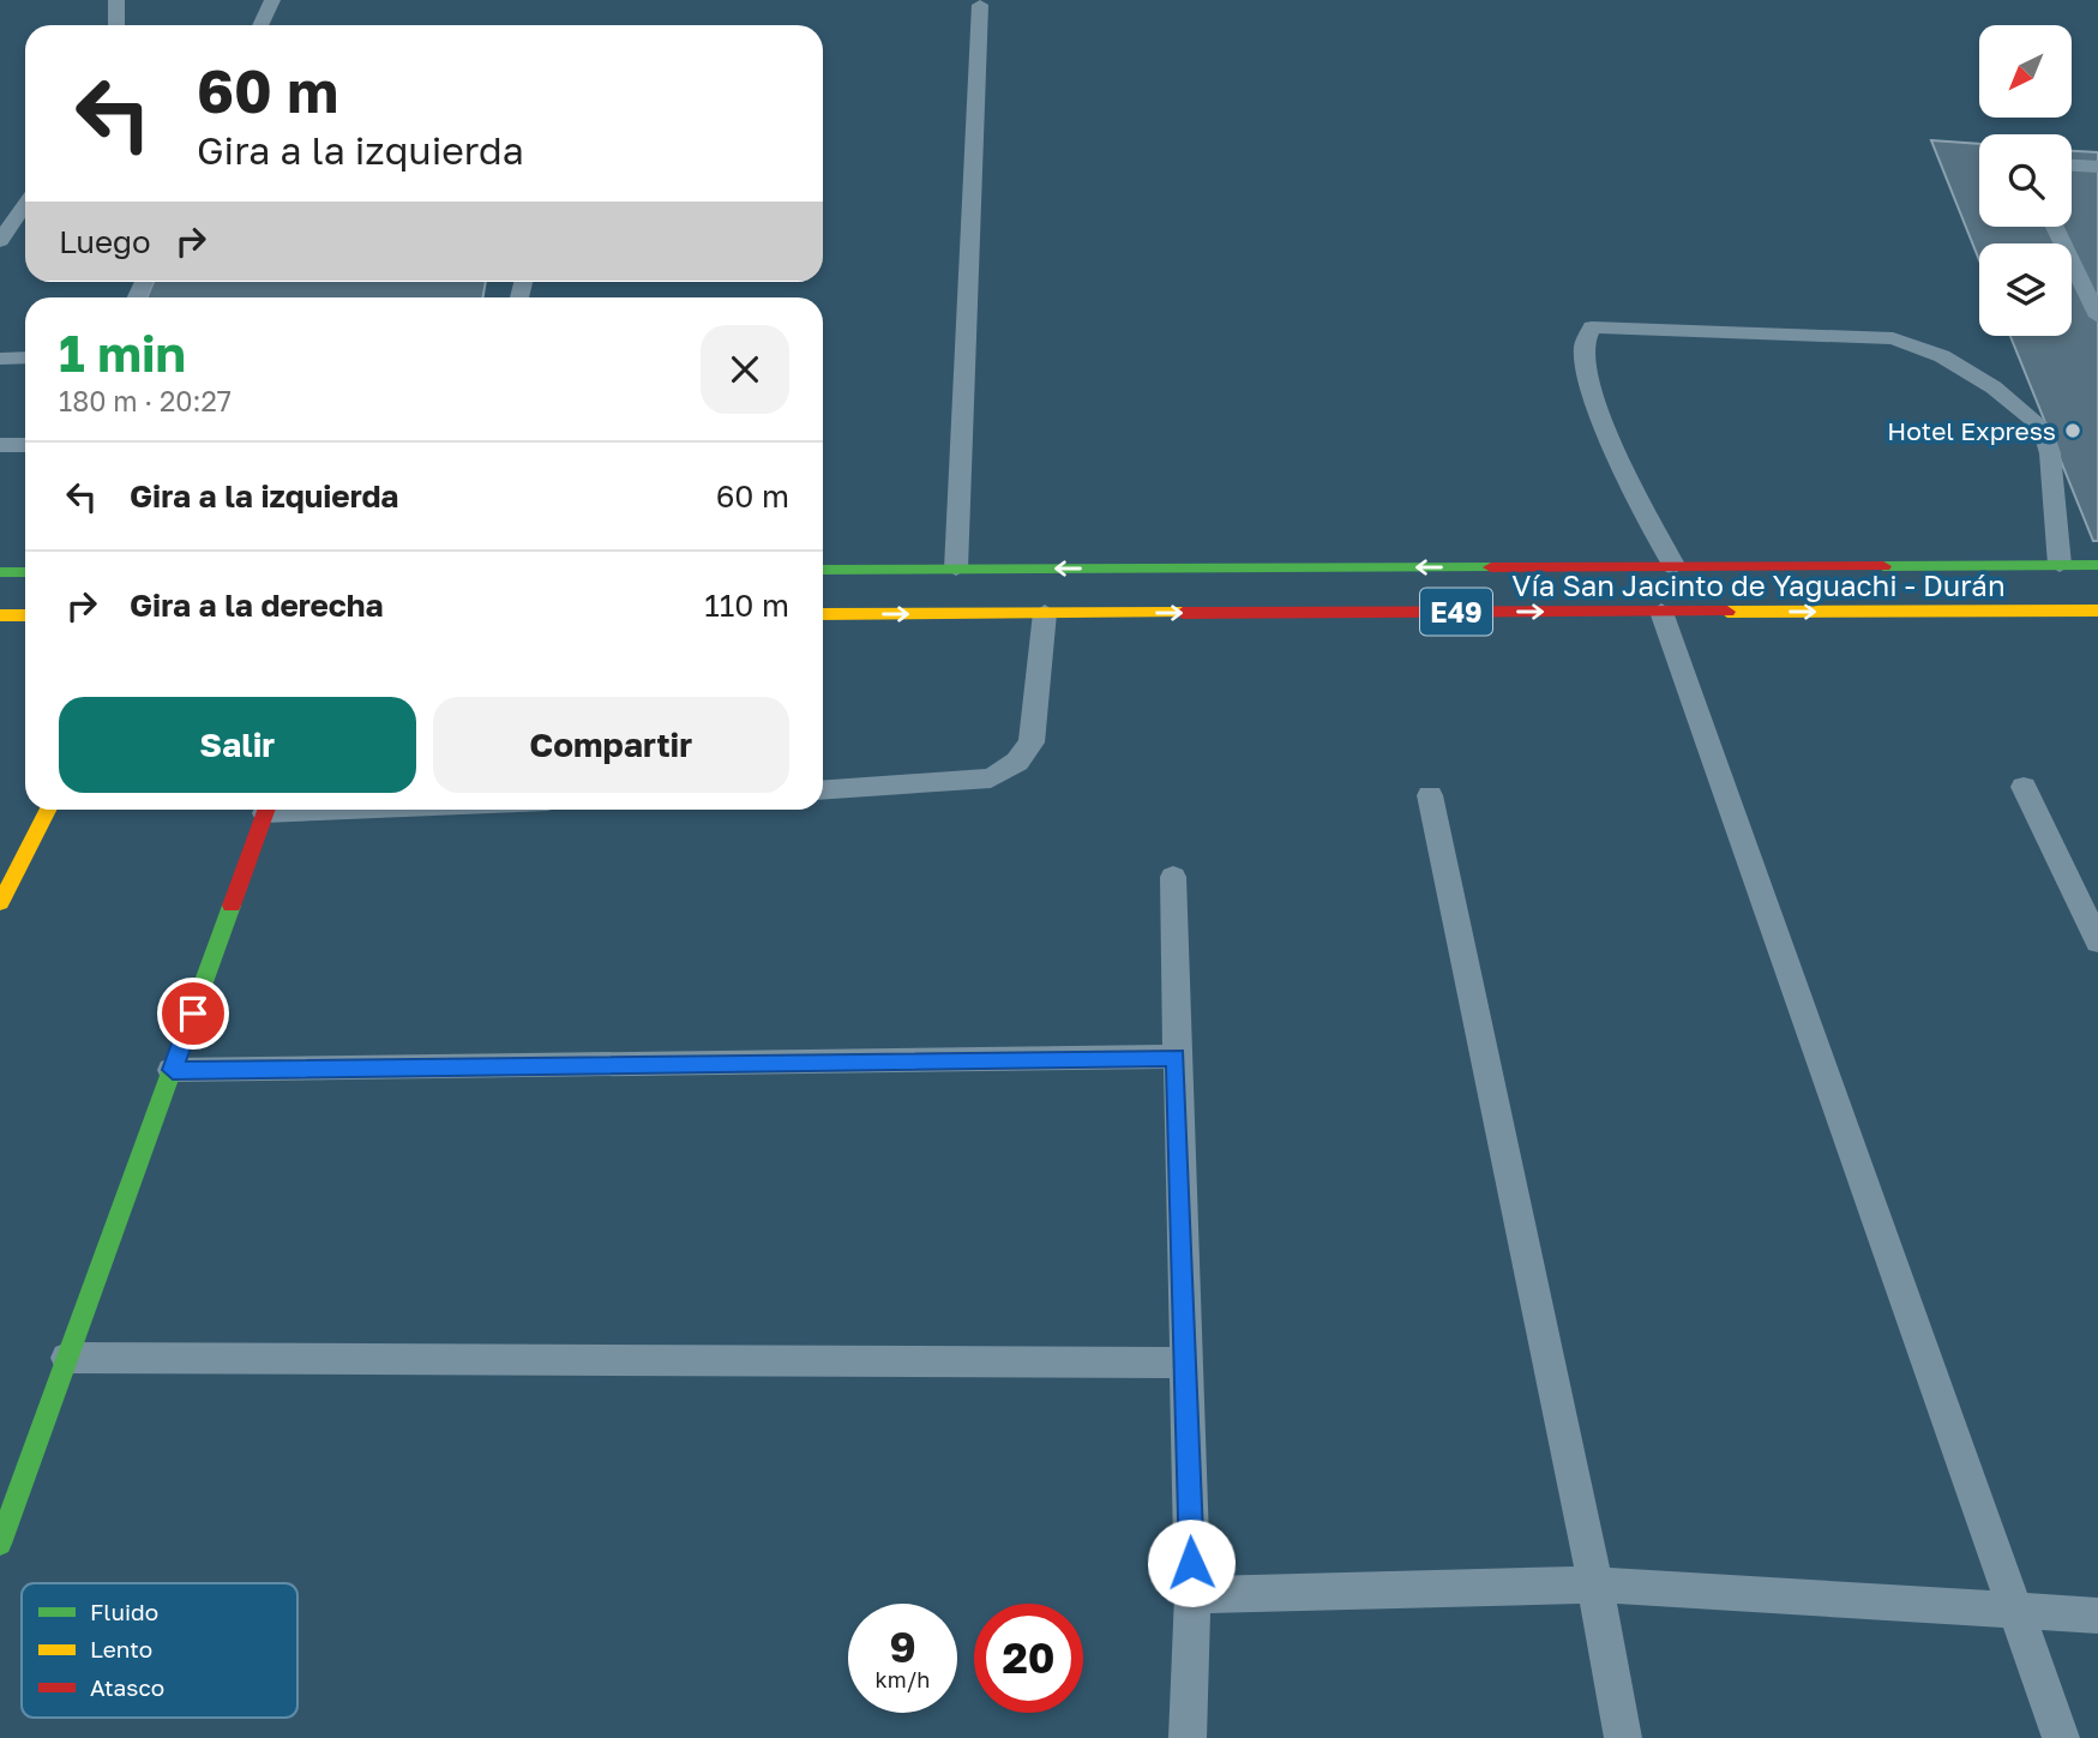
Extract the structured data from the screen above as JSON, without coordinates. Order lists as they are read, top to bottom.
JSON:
{
  "streets": {
    "main road": ["Vía San Jacinto de Yaguachi - Durán", "E49"]
  },
  "places": ["Hotel Express"],
  "legend": ["Fluido", "Lento", "Atasco"],
  "north": "bottom left",
  "page": {
    "turn": ["60 m", "Gira a la izquierda"],
    "then": "Luego",
    "heading": ["1 min", "180 m · 20:27"],
    "list": [
      {
        "name": "Gira a la izquierda",
        "value": "60 m"
      },
      {
        "name": "Gira a la derecha",
        "value": "110 m"
      }
    ],
    "buttons": ["Salir", "Compartir"],
    "speed": "9 km/h",
    "limit": "20"
  }
}
